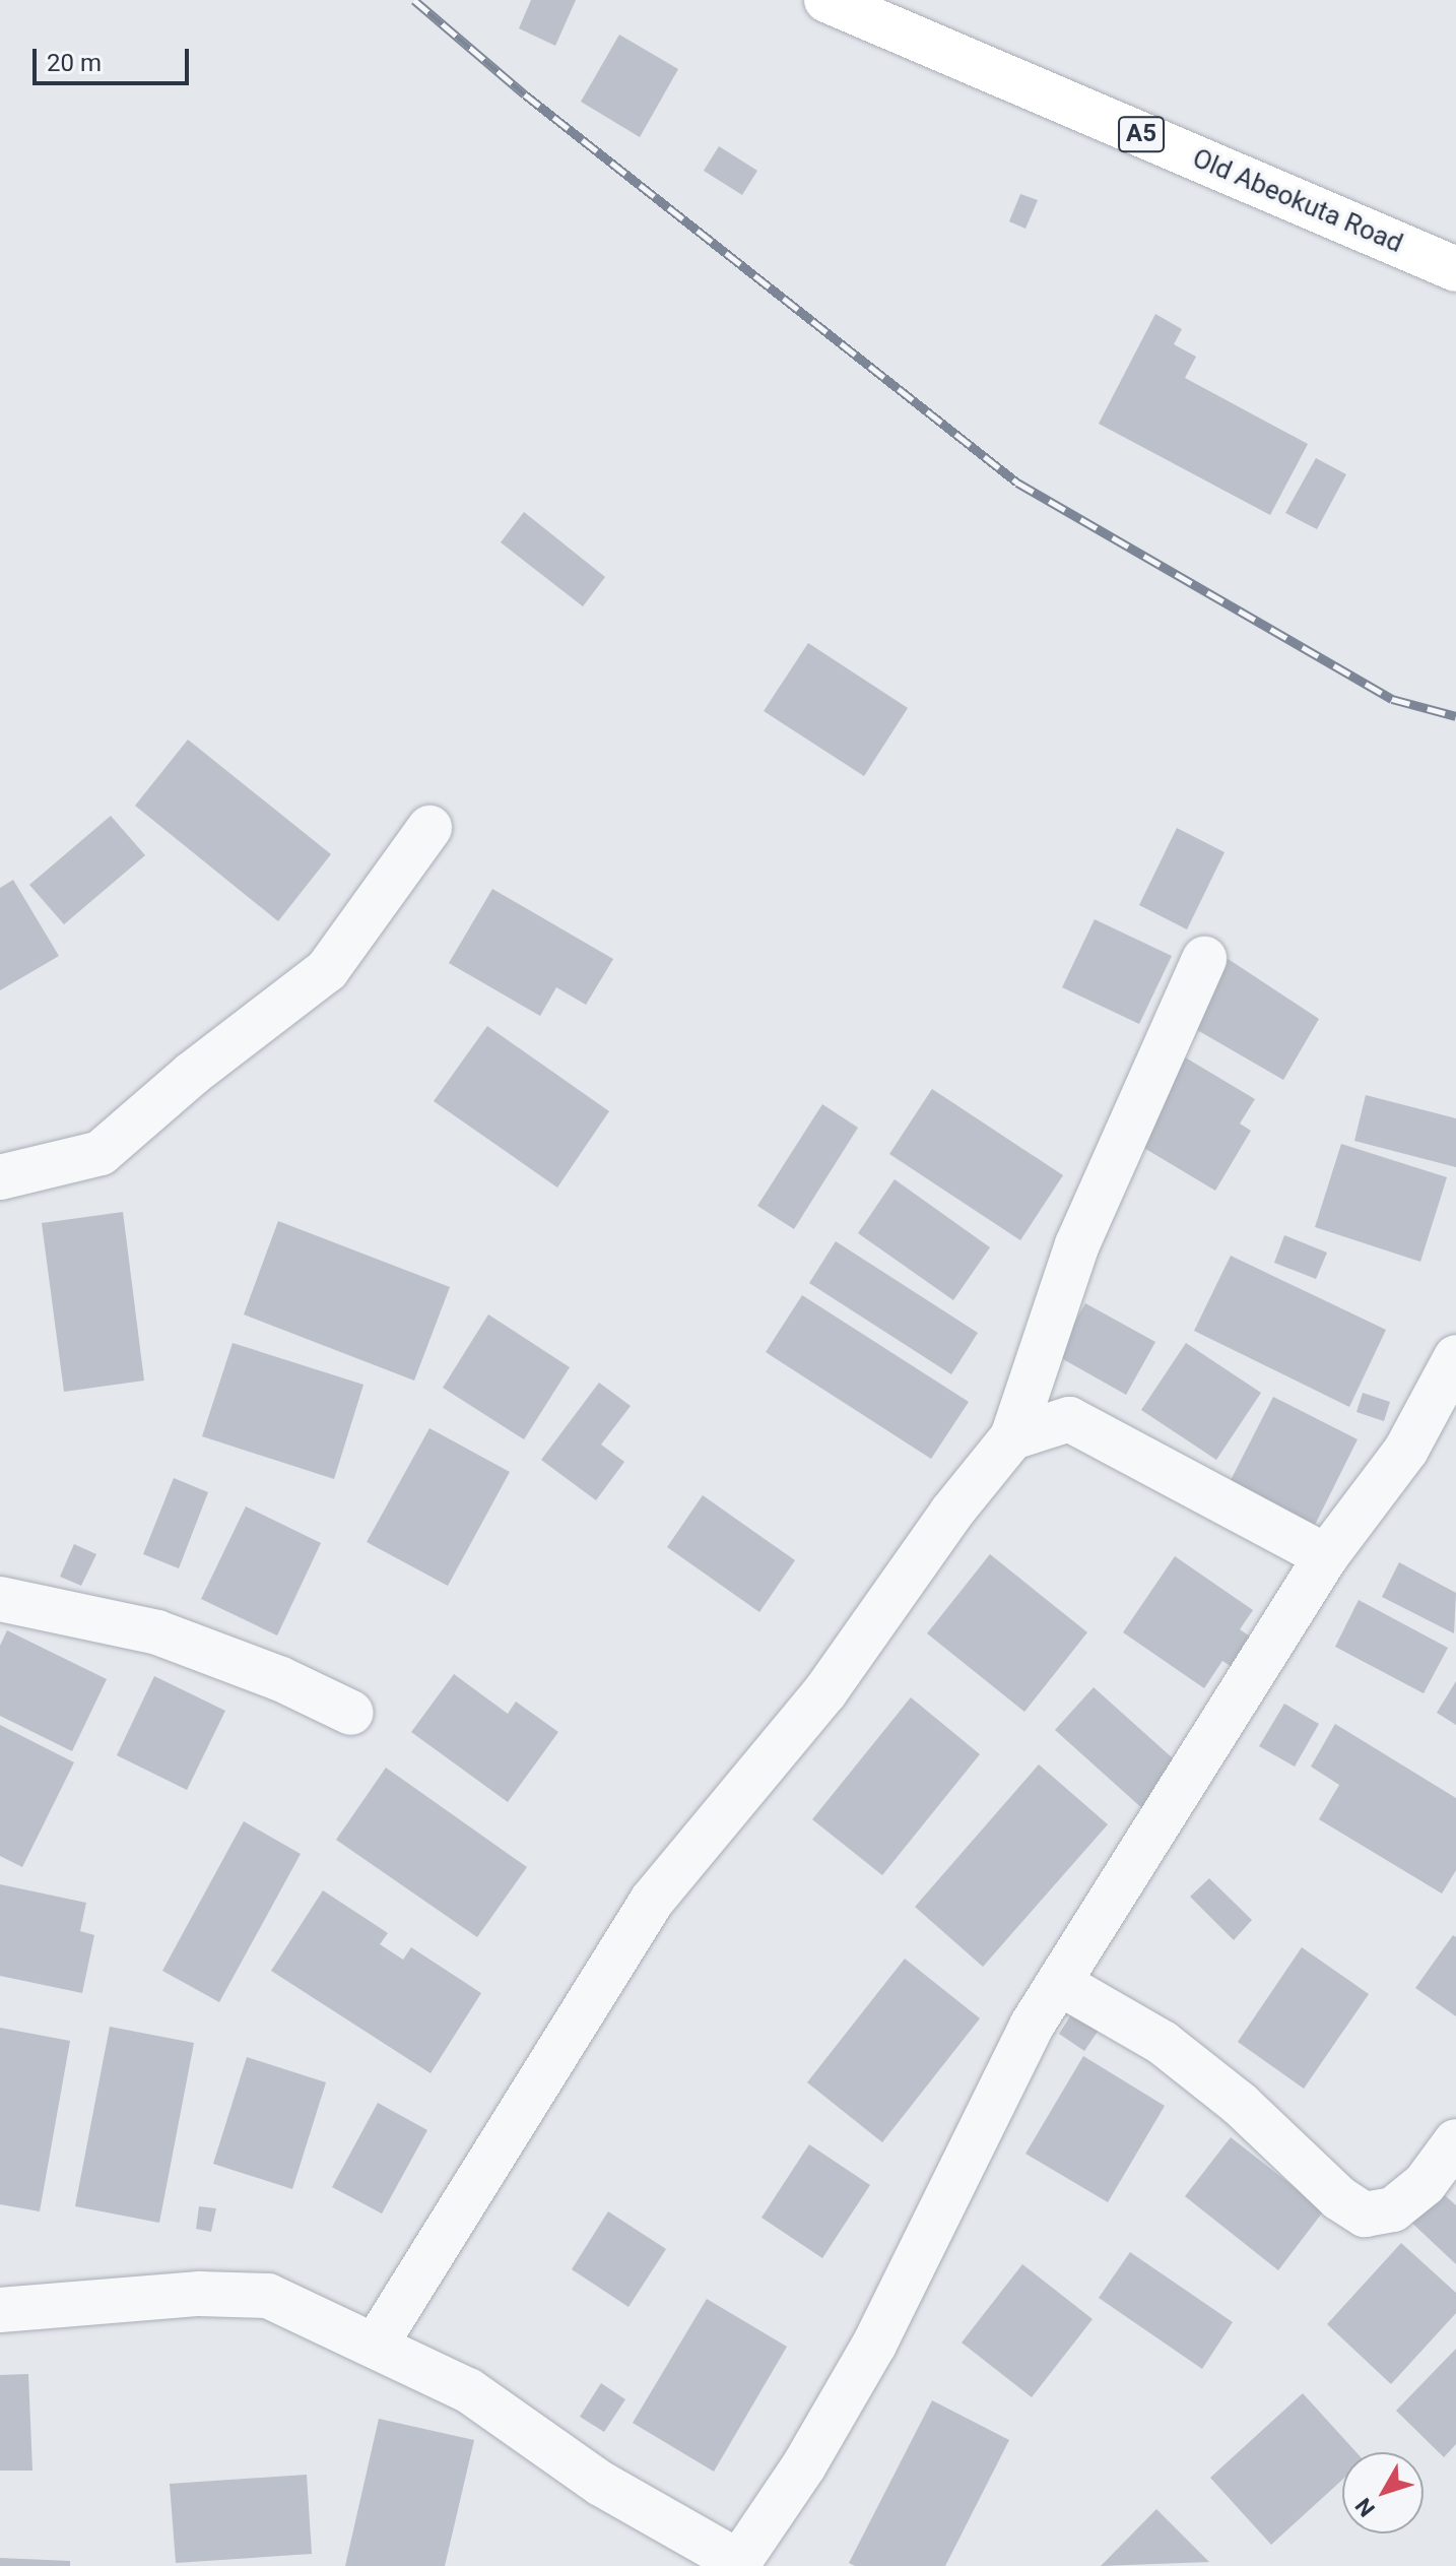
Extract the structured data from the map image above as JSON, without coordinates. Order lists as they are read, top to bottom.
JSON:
{
  "streets": {
    "highway": ["A5", "Old Abeokuta Road"]
  },
  "scale_bar": "20 m",
  "north": "bottom left"
}
